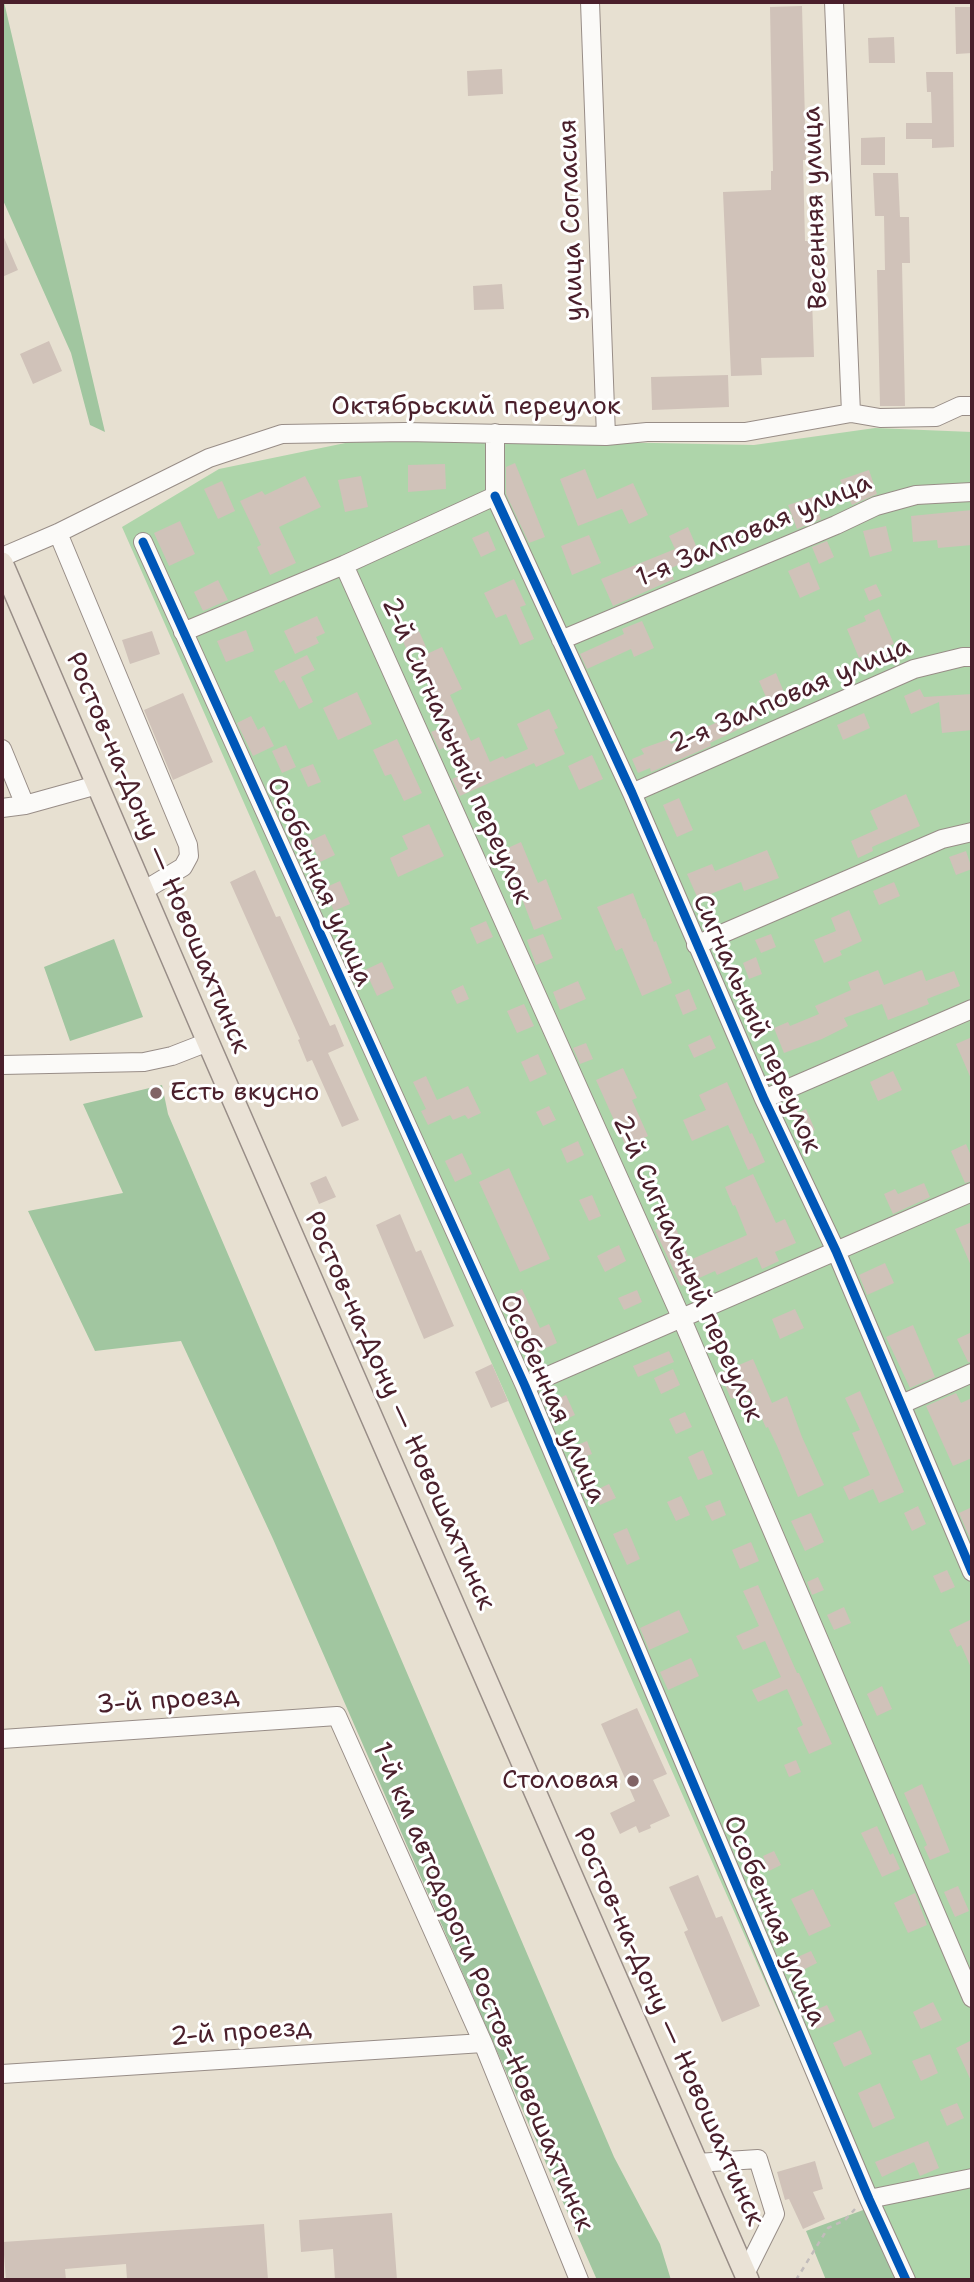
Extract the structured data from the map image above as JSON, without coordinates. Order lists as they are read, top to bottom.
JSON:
{
  "streets": {
    "main road": ["Ростов-на-Дону — Новошахтинск"],
    "street": [
      "Весенняя улица",
      "улица Согласия",
      "Октябрьский переулок",
      "1-я Залповая улица",
      "2-я Залповая улица",
      "2-й Сигнальный переулок",
      "Особенная улица",
      "Сигнальный переулок",
      "3-й проезд",
      "1-й км автодороги Ростов-Новошахтинск",
      "2-й проезд"
    ]
  },
  "crossings": [
    ["Весенняя улица", "Октябрьский переулок"],
    ["улица Согласия", "Октябрьский переулок"],
    ["1-я Залповая улица", "Сигнальный переулок"],
    ["2-я Залповая улица", "Сигнальный переулок"],
    ["3-й проезд", "1-й км автодороги Ростов-Новошахтинск"],
    ["1-й км автодороги Ростов-Новошахтинск", "2-й проезд"]
  ],
  "places": ["Есть вкусно", "Столовая"]
}
